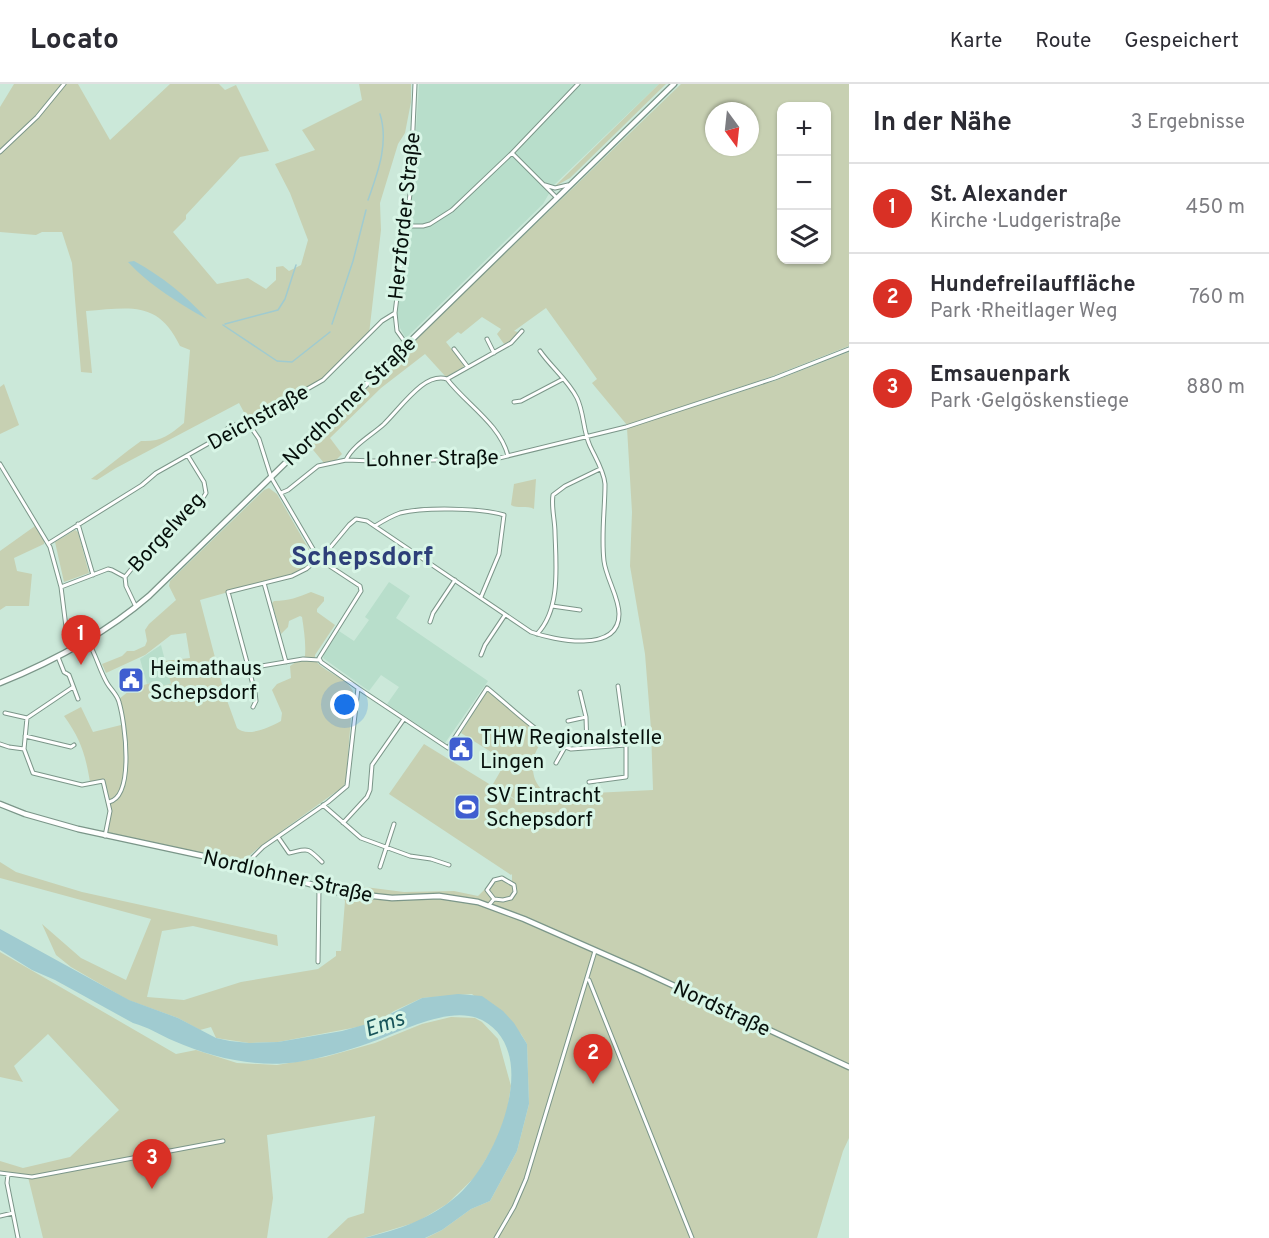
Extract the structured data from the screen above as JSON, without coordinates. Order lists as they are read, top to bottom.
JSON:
{
  "streets": {
    "main road": ["Nordhorner Straße", "Nordlohner Straße", "Nordstraße"],
    "street": [
      "Herzforder Straße",
      "Deichstraße",
      "Lohner Straße",
      "Borgelweg"
    ]
  },
  "crossings": [
    ["Herzforder Straße", "Nordhorner Straße"],
    ["Herzforder Straße", "Deichstraße"],
    ["Nordhorner Straße", "Borgelweg"],
    ["Deichstraße", "Borgelweg"],
    ["Nordlohner Straße", "Nordstraße"]
  ],
  "districts": ["Schepsdorf"],
  "water": ["Ems"],
  "places": {
    "public building": ["Heimathaus Schepsdorf", "THW Regionalstelle Lingen"],
    "sports": ["SV Eintracht Schepsdorf"]
  },
  "north": "bottom",
  "page": {
    "header": "Locato",
    "nav": ["Karte", "Route", "Gespeichert"],
    "heading": ["In der Nähe", "3 Ergebnisse"],
    "map_buttons": ["+", "−"],
    "list": [
      {
        "mark": "1",
        "name": "St. Alexander",
        "note": "Kirche · Ludgeristraße",
        "value": "450 m"
      },
      {
        "mark": "2",
        "name": "Hundefreilauffläche",
        "note": "Park · Rheitlager Weg",
        "value": "760 m"
      },
      {
        "mark": "3",
        "name": "Emsauenpark",
        "note": "Park · Gelgöskenstiege",
        "value": "880 m"
      }
    ],
    "pins": ["1", "2", "3"]
  }
}
